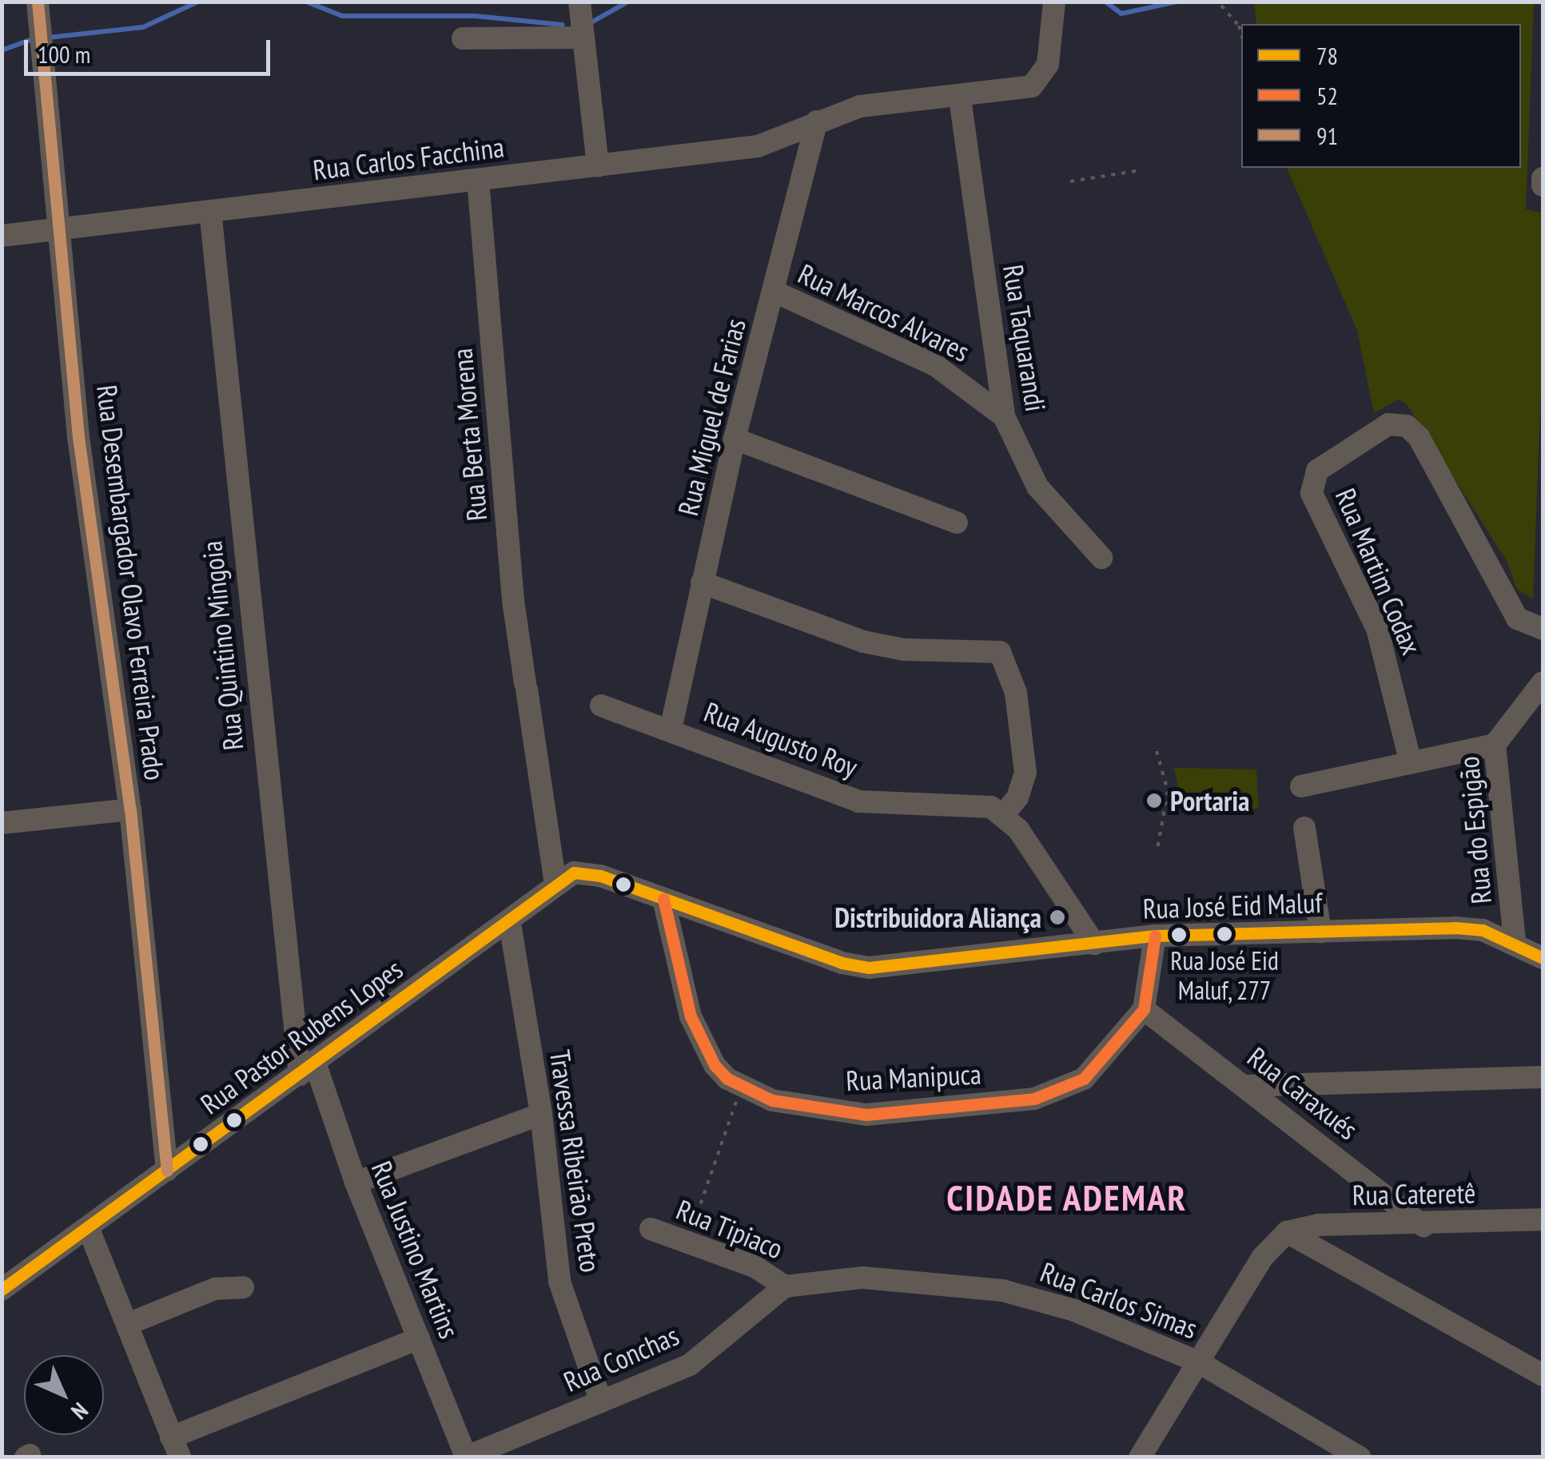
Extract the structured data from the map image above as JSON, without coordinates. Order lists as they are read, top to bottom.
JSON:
{
  "streets": {
    "street": [
      "Rua Carlos Facchina",
      "Rua Marcos Alvares",
      "Rua Taquarandi",
      "Rua Miguel de Farias",
      "Rua Berta Morena",
      "Rua Martim Codax",
      "Rua Desembargador Olavo Ferreira Prado",
      "Rua Quintino Mingoia",
      "Rua Augusto Roy",
      "Rua do Espigão",
      "Rua José Eid Maluf",
      "Rua Pastor Rubens Lopes",
      "Rua Manipuca",
      "Rua Caraxués",
      "Travessa Ribeirão Preto",
      "Rua Cateretê",
      "Rua Tipiaco",
      "Rua Justino Martins",
      "Rua Carlos Simas",
      "Rua Conchas"
    ]
  },
  "crossings": [
    ["Rua Carlos Facchina", "Rua Taquarandi"],
    ["Rua Carlos Facchina", "Rua Miguel de Farias"],
    ["Rua Carlos Facchina", "Rua Berta Morena"],
    ["Rua Carlos Facchina", "Rua Desembargador Olavo Ferreira Prado"],
    ["Rua Carlos Facchina", "Rua Quintino Mingoia"],
    ["Rua Marcos Alvares", "Rua Taquarandi"],
    ["Rua Marcos Alvares", "Rua Miguel de Farias"],
    ["Rua Miguel de Farias", "Rua Augusto Roy"],
    ["Rua Berta Morena", "Rua José Eid Maluf"],
    ["Rua Berta Morena", "Rua Pastor Rubens Lopes"],
    ["Rua Desembargador Olavo Ferreira Prado", "Rua Pastor Rubens Lopes"],
    ["Rua Quintino Mingoia", "Rua Pastor Rubens Lopes"],
    ["Rua Quintino Mingoia", "Rua Justino Martins"],
    ["Rua do Espigão", "Rua José Eid Maluf"],
    ["Rua José Eid Maluf", "Rua Pastor Rubens Lopes"],
    ["Rua José Eid Maluf", "Rua Manipuca"],
    ["Rua Pastor Rubens Lopes", "Travessa Ribeirão Preto"],
    ["Rua Pastor Rubens Lopes", "Rua Justino Martins"],
    ["Rua Manipuca", "Rua Caraxués"],
    ["Rua Caraxués", "Rua Cateretê"],
    ["Travessa Ribeirão Preto", "Rua Conchas"],
    ["Rua Tipiaco", "Rua Carlos Simas"],
    ["Rua Tipiaco", "Rua Conchas"],
    ["Rua Justino Martins", "Rua Conchas"],
    ["Rua Carlos Simas", "Rua Conchas"]
  ],
  "districts": ["CIDADE ADEMAR"],
  "places": ["Portaria", "Distribuidora Aliança", "Rua José Eid Maluf, 277"],
  "lines": ["transit line 91", "transit line 78", "transit line 52"],
  "legend": ["78", "52", "91"],
  "scale_bar": "100 m",
  "north": "bottom right"
}
